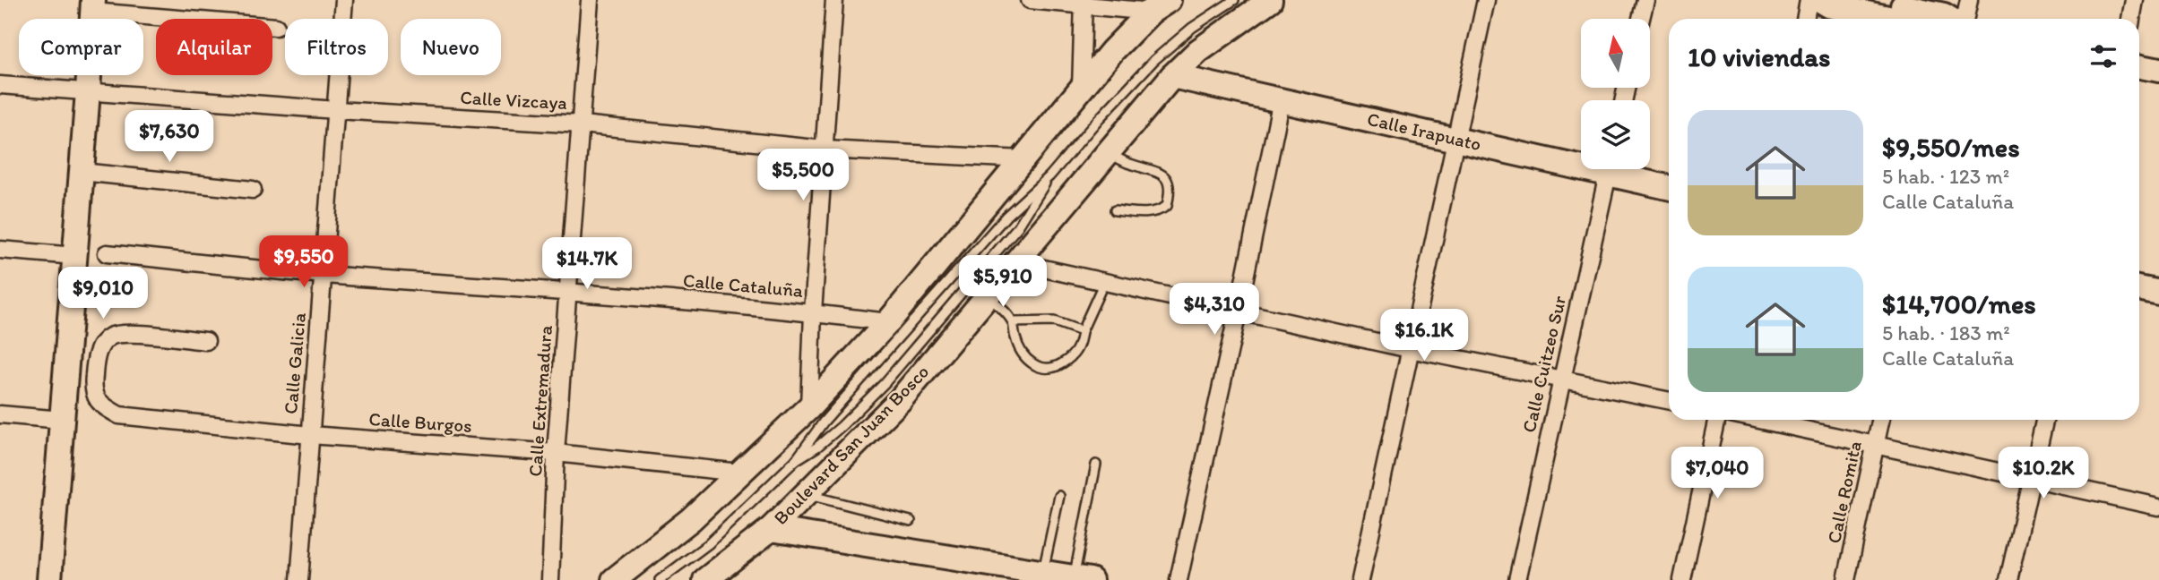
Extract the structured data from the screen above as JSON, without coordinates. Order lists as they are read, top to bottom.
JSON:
{
  "streets": {
    "street": [
      "Calle Vizcaya",
      "Calle Irapuato",
      "Calle Cataluña",
      "Calle Galicia",
      "Calle Cuitzeo Sur",
      "Calle Extremadura",
      "Calle Burgos",
      "Boulevard San Juan Bosco",
      "Calle Romita"
    ]
  },
  "crossings": [
    ["Calle Vizcaya", "Calle Galicia"],
    ["Calle Vizcaya", "Calle Extremadura"],
    ["Calle Irapuato", "Boulevard San Juan Bosco"],
    ["Calle Cataluña", "Calle Galicia"],
    ["Calle Cataluña", "Calle Extremadura"],
    ["Calle Galicia", "Calle Burgos"],
    ["Calle Extremadura", "Calle Burgos"]
  ],
  "north": "top",
  "page": {
    "chip": [
      "Comprar",
      "Alquilar",
      "Filtros",
      "Nuevo"
    ],
    "heading": "10 viviendas",
    "list": [
      {
        "name": "$9,550/mes",
        "note": "5 hab. · 123 m² · Calle Cataluña"
      },
      {
        "name": "$14,700/mes",
        "note": "5 hab. · 183 m² · Calle Cataluña"
      }
    ],
    "price": [
      "$7,630",
      "$5,500",
      "$9,550",
      "$14.7K",
      "$5,910",
      "$9,010",
      "$4,310",
      "$16.1K",
      "$7,040",
      "$10.2K"
    ]
  }
}
